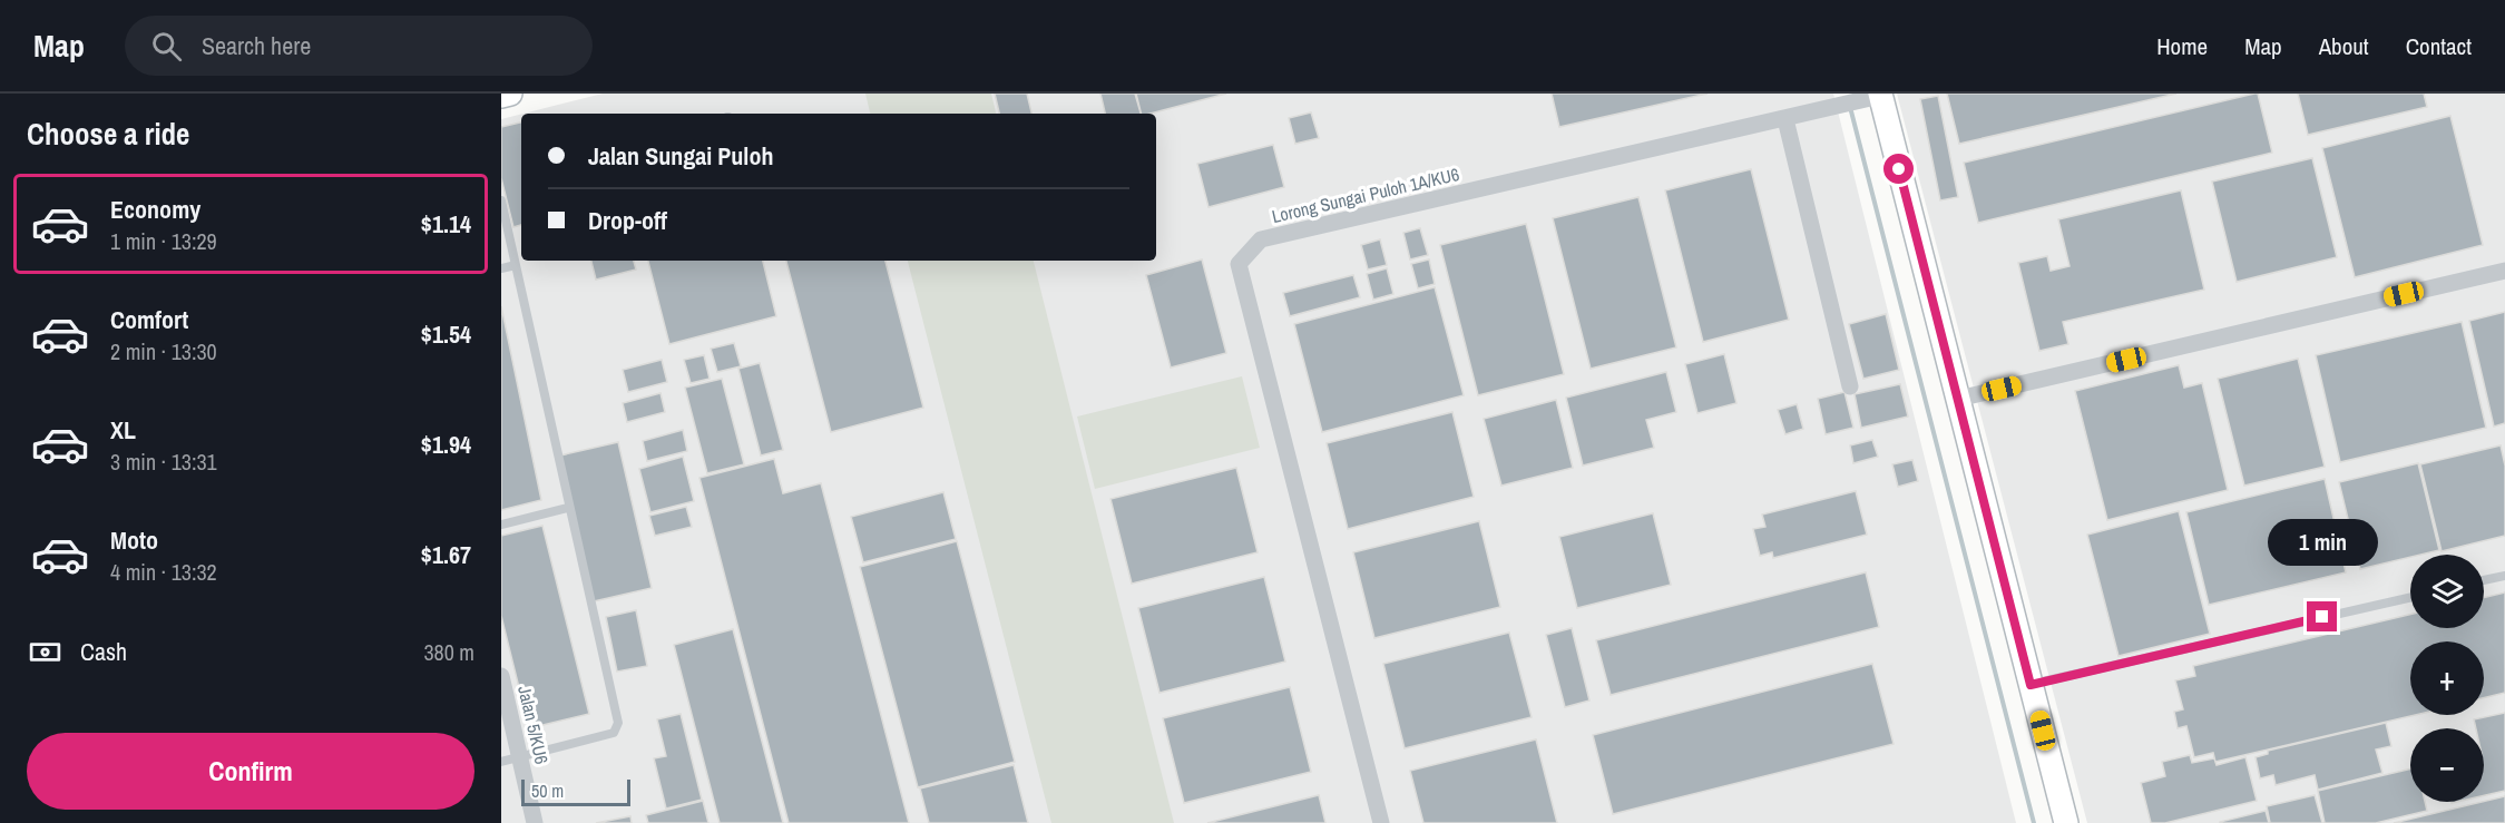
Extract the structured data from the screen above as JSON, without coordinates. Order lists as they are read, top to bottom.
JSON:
{
  "streets": {
    "street": ["Lorong Sungai Puloh 1A/KU6", "Jalan 5/KU6"]
  },
  "scale_bar": "50 m",
  "page": {
    "header": "Map",
    "search": "Search here",
    "nav": [
      "Home",
      "Map",
      "About",
      "Contact"
    ],
    "heading": "Choose a ride",
    "banner": ["Jalan Sungai Puloh", "Drop-off"],
    "list": [
      {
        "name": "Economy",
        "note": "1 min · 13:29",
        "value": "$1.14"
      },
      {
        "name": "Comfort",
        "note": "2 min · 13:30",
        "value": "$1.54"
      },
      {
        "name": "XL",
        "note": "3 min · 13:31",
        "value": "$1.94"
      },
      {
        "name": "Moto",
        "note": "4 min · 13:32",
        "value": "$1.67"
      }
    ],
    "bubble": "1 min",
    "map_buttons": ["+", "−"],
    "pay": ["Cash", "380 m"],
    "buttons": "Confirm",
    "scale": "50 m"
  }
}
